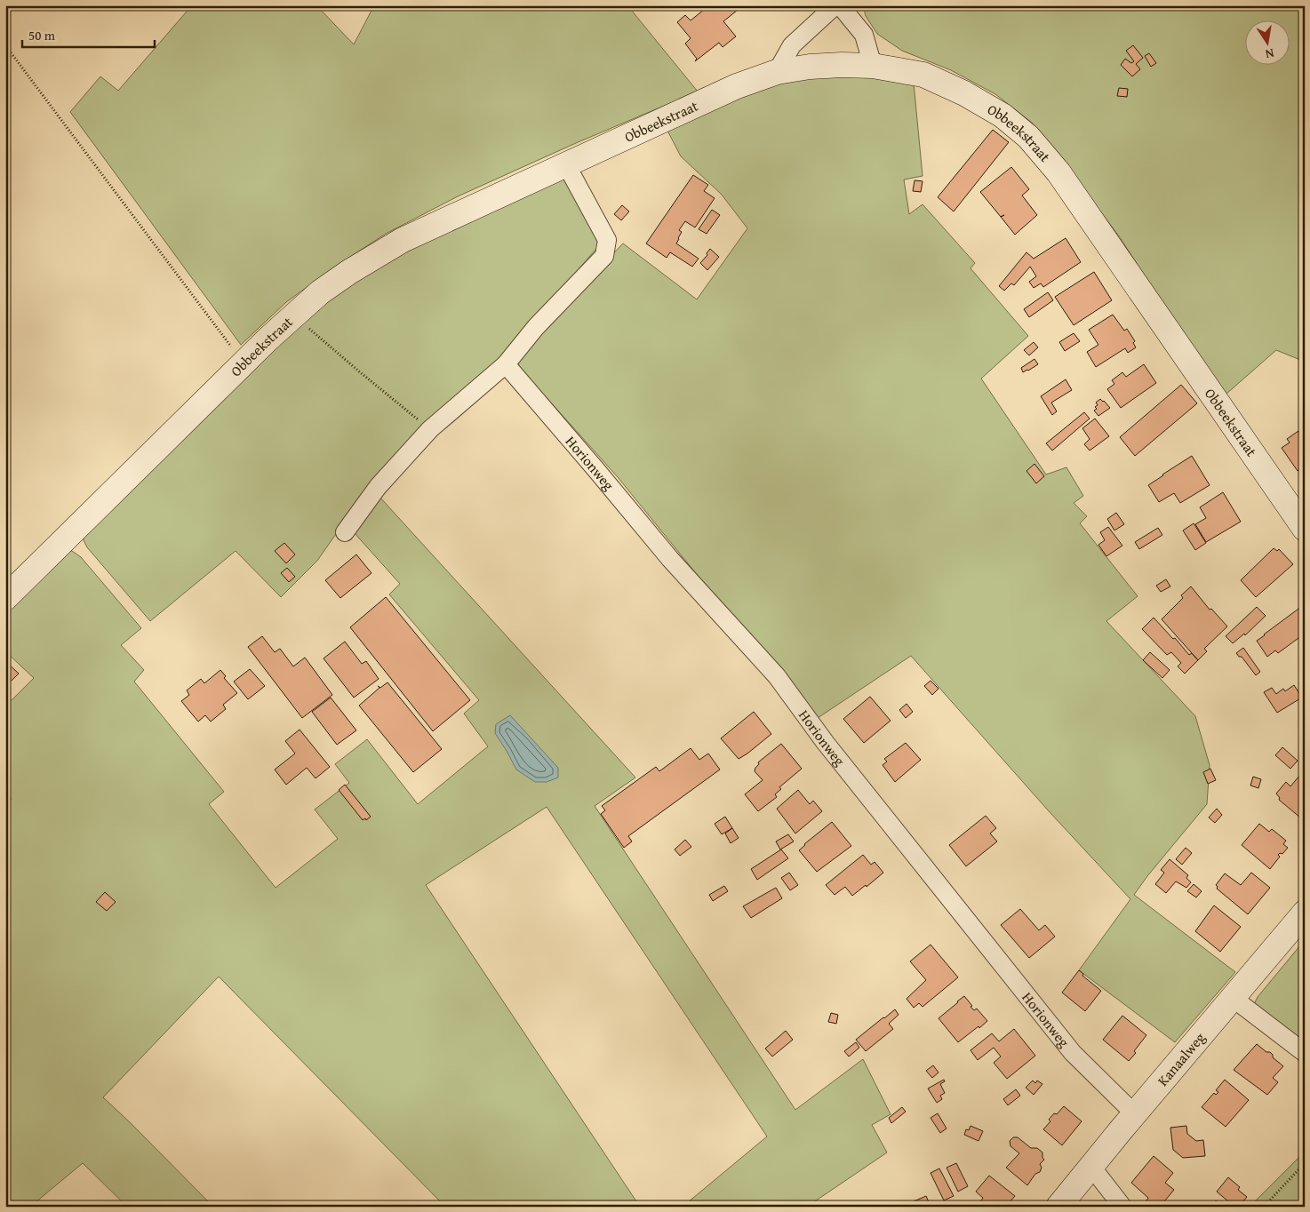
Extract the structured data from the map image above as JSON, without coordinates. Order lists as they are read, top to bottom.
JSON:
{
  "streets": {
    "street": ["Obbeekstraat", "Horionweg", "Kanaalweg"]
  },
  "crossings": [
    ["Horionweg", "Kanaalweg"]
  ],
  "scale_bar": "50 m",
  "north": "bottom"
}
